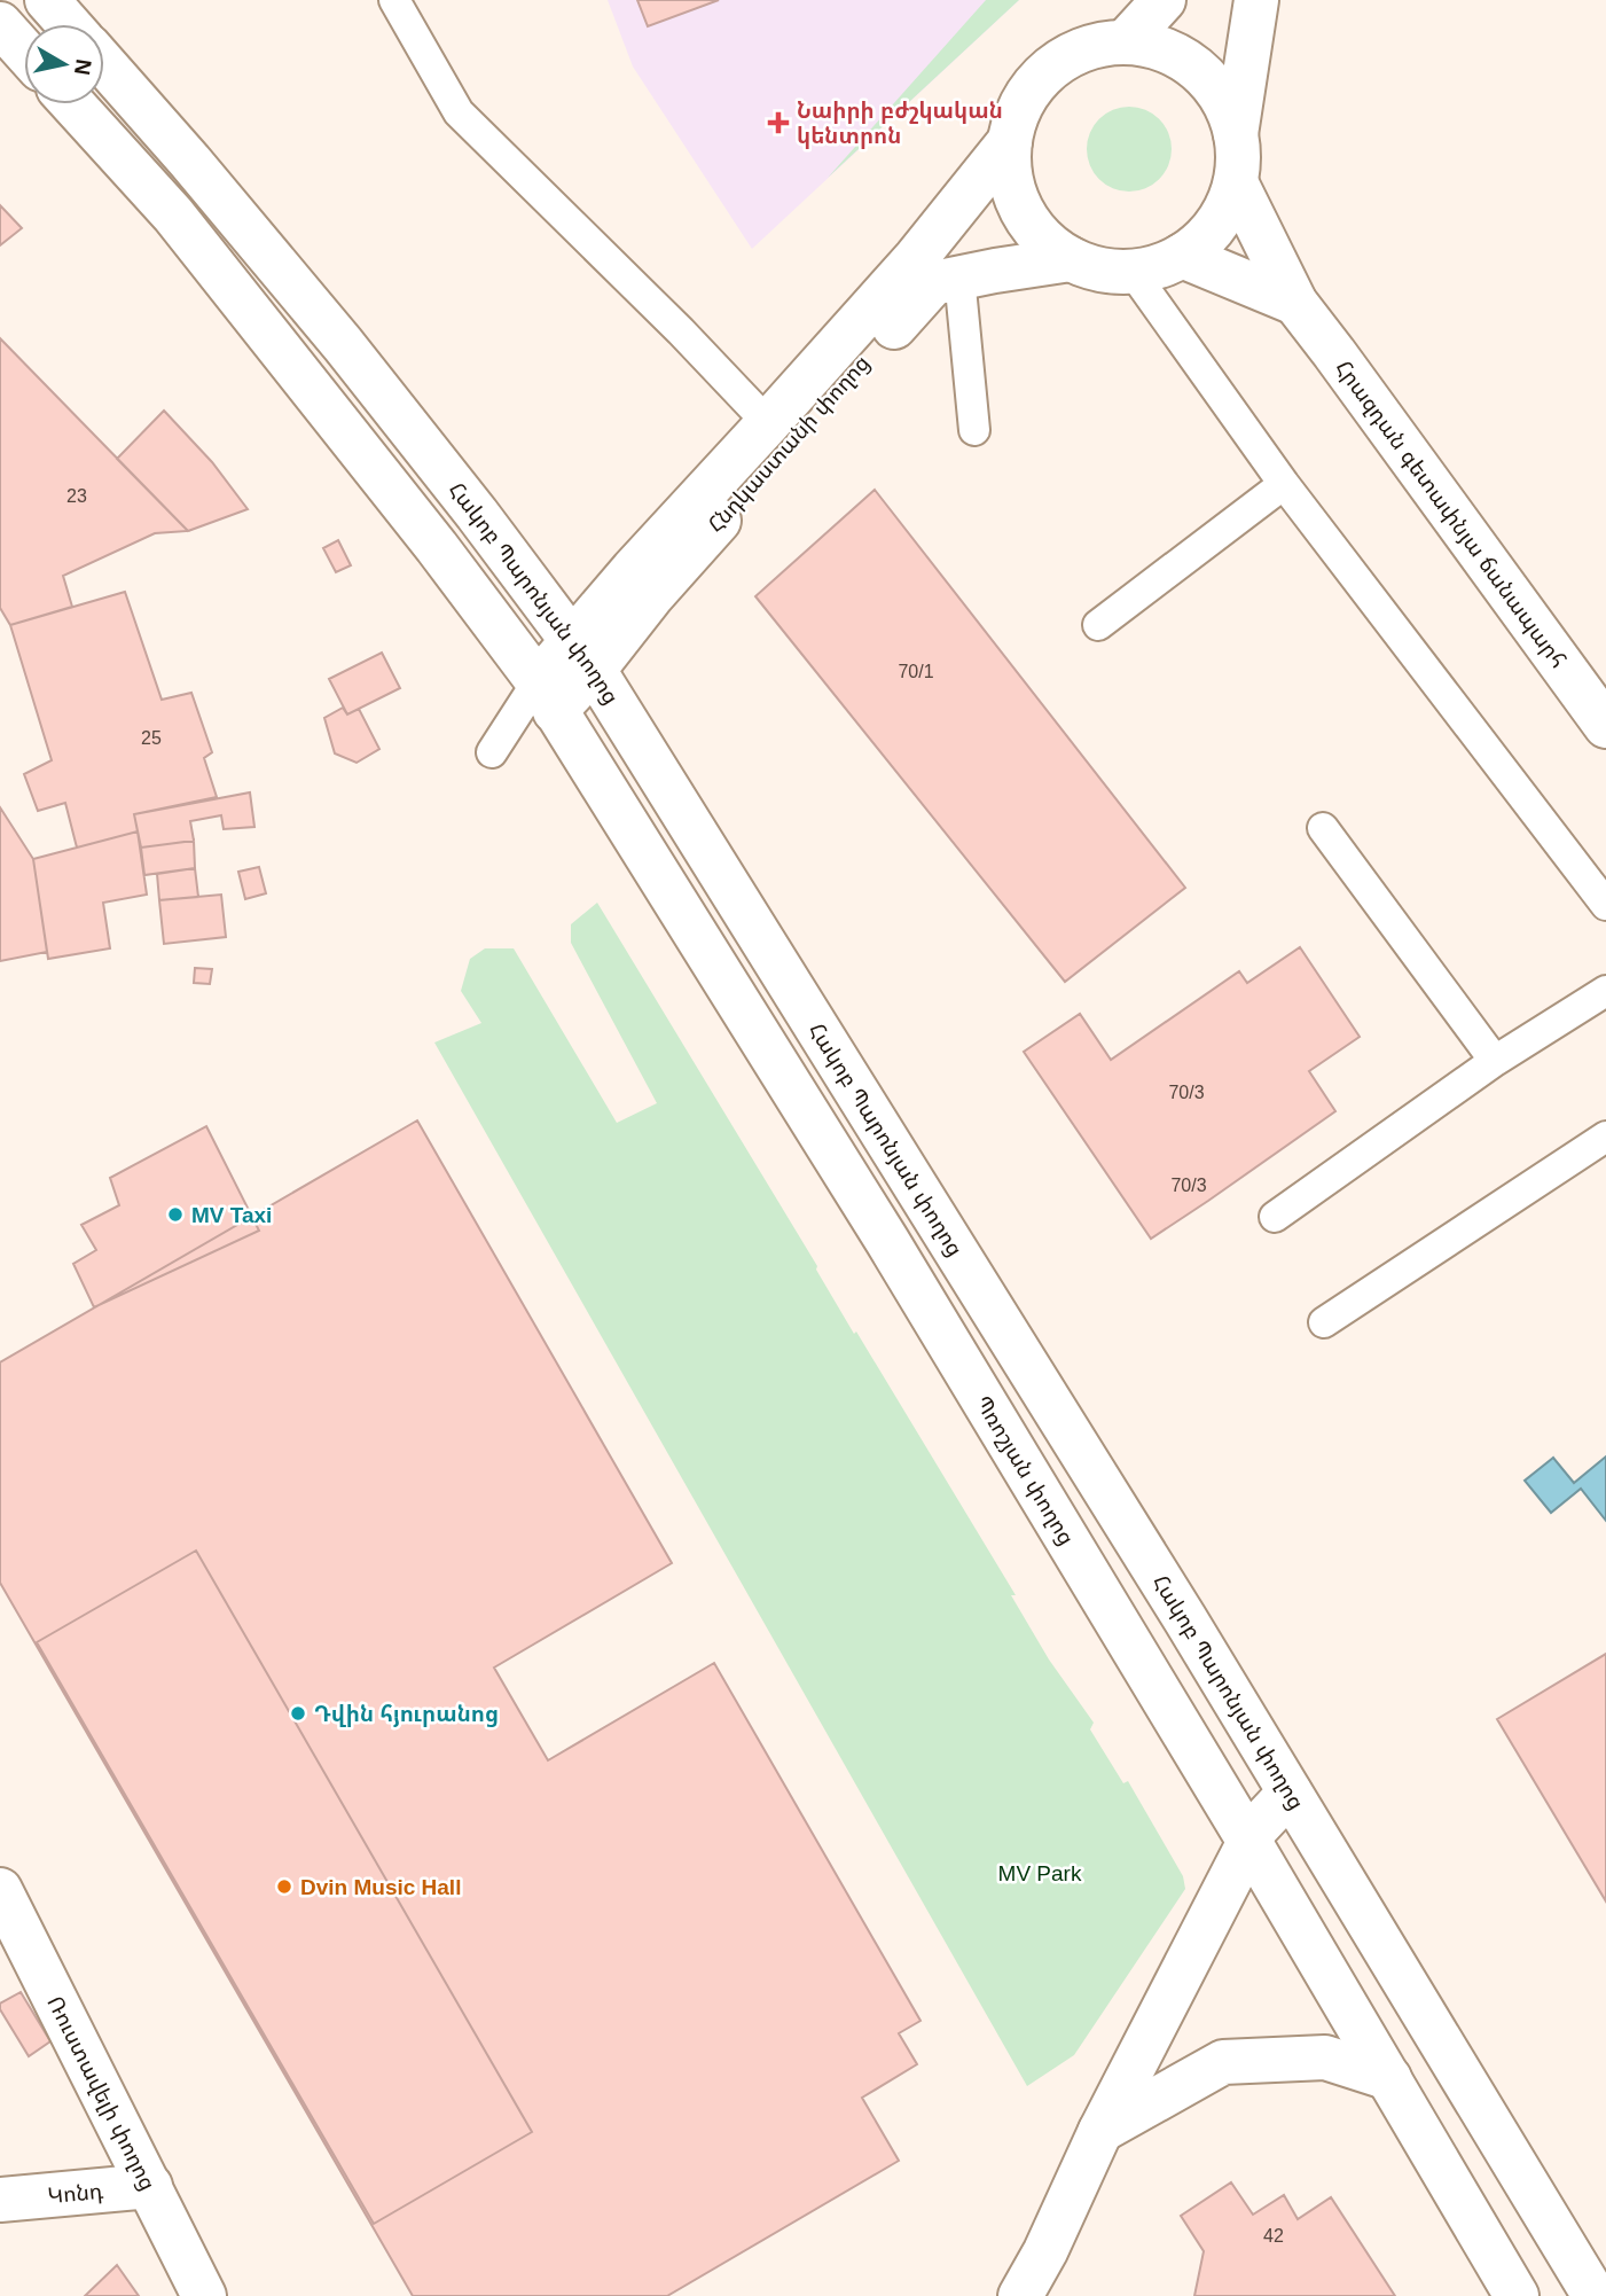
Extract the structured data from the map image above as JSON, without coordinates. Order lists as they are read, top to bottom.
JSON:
{
  "streets": {
    "main road": [
      "Հնդկաստանի փողոց",
      "Հրազդան գետափնյա ճանապարհ",
      "Հակոբ Պարոնյան փողոց",
      "Պռոշյան փողոց",
      "Ռուստավելի փողոց",
      "Կոնդ"
    ]
  },
  "crossings": [
    ["Հնդկաստանի փողոց", "Հրազդան գետափնյա ճանապարհ"],
    ["Հնդկաստանի փողոց", "Հակոբ Պարոնյան փողոց"],
    ["Ռուստավելի փողոց", "Կոնդ"]
  ],
  "parks": ["MV Park"],
  "places": {
    "health": ["Նաիրի բժշկական կենտրոն"],
    "other": ["MV Taxi", "Դվին հյուրանոց", "Dvin Music Hall"]
  },
  "house_numbers": [
    "23",
    "70/1",
    "25",
    "70/3",
    "70/3",
    "42"
  ],
  "north": "right"
}
